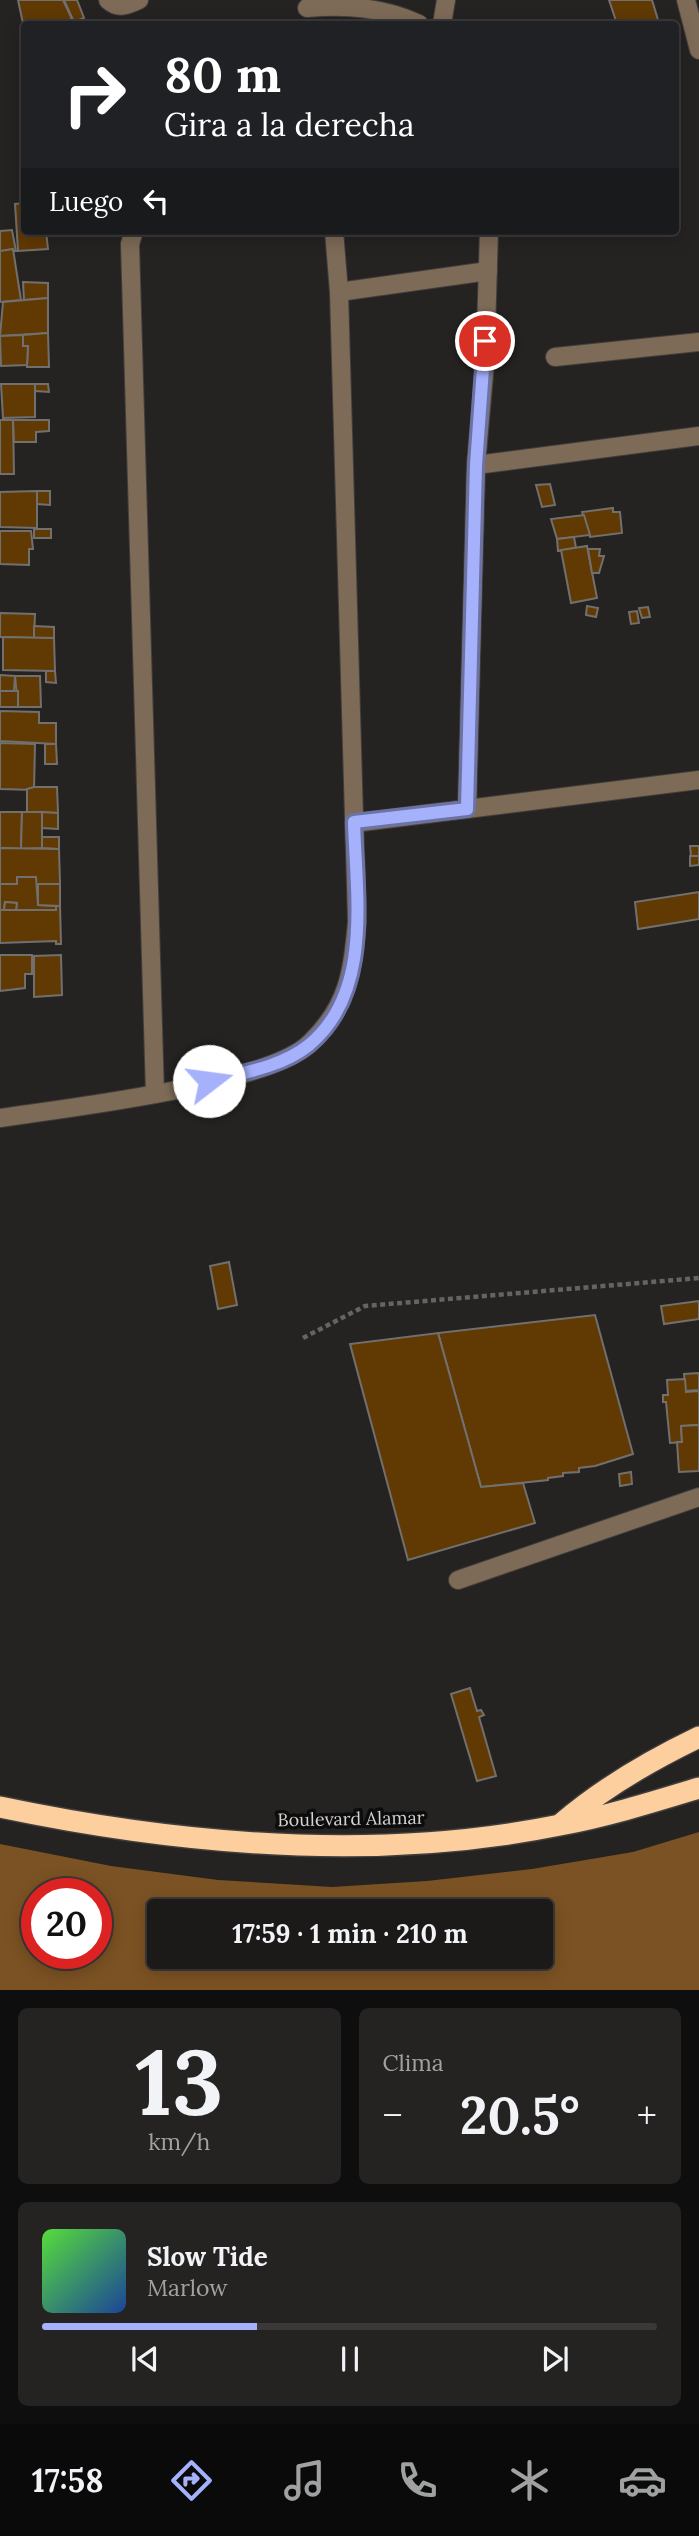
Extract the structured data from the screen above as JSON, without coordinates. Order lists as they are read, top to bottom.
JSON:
{
  "streets": {
    "highway": ["Boulevard Alamar"]
  },
  "page": {
    "turn": ["80 m", "Gira a la derecha"],
    "then": "Luego",
    "limit": "20",
    "trip": "17:59 · 1 min · 210 m",
    "tile": [
      ["13", "km/h"],
      "Clima"
    ],
    "heat": ["−", "20.5°", "+"],
    "song": ["Slow Tide", "Marlow"],
    "tabs": "17:58"
  }
}
